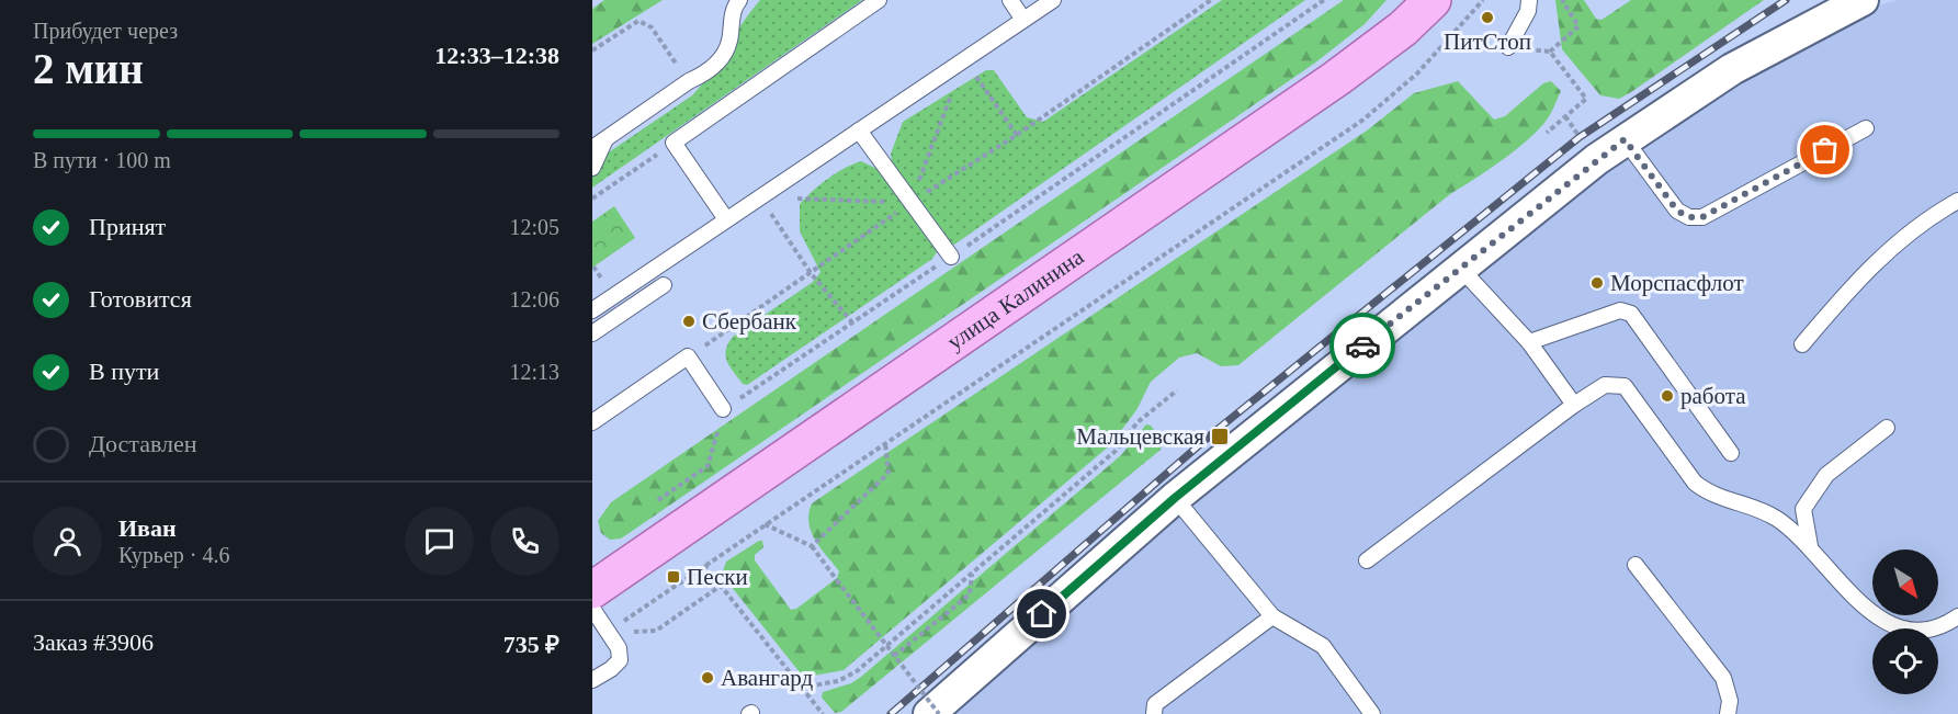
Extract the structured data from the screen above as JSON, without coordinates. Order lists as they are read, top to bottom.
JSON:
{
  "streets": {
    "main road": ["улица Калинина"]
  },
  "places": {
    "other": [
      "ПитСтоп",
      "Морспасфлот",
      "Сбербанк",
      "работа",
      "Авангард"
    ],
    "transit": ["Мальцевская", "Пески"]
  },
  "north": "bottom right",
  "page": {
    "heading": ["2 мин", "Прибудет через", "12:33–12:38"],
    "panel": [
      "Иван",
      "Курьер · 4.6",
      "Заказ #3906",
      "735 ₽"
    ],
    "bar": "В пути · 100 m",
    "list": [
      ["Принят", "12:05"],
      ["Готовится", "12:06"],
      ["В пути", "12:13"],
      "Доставлен"
    ]
  }
}
